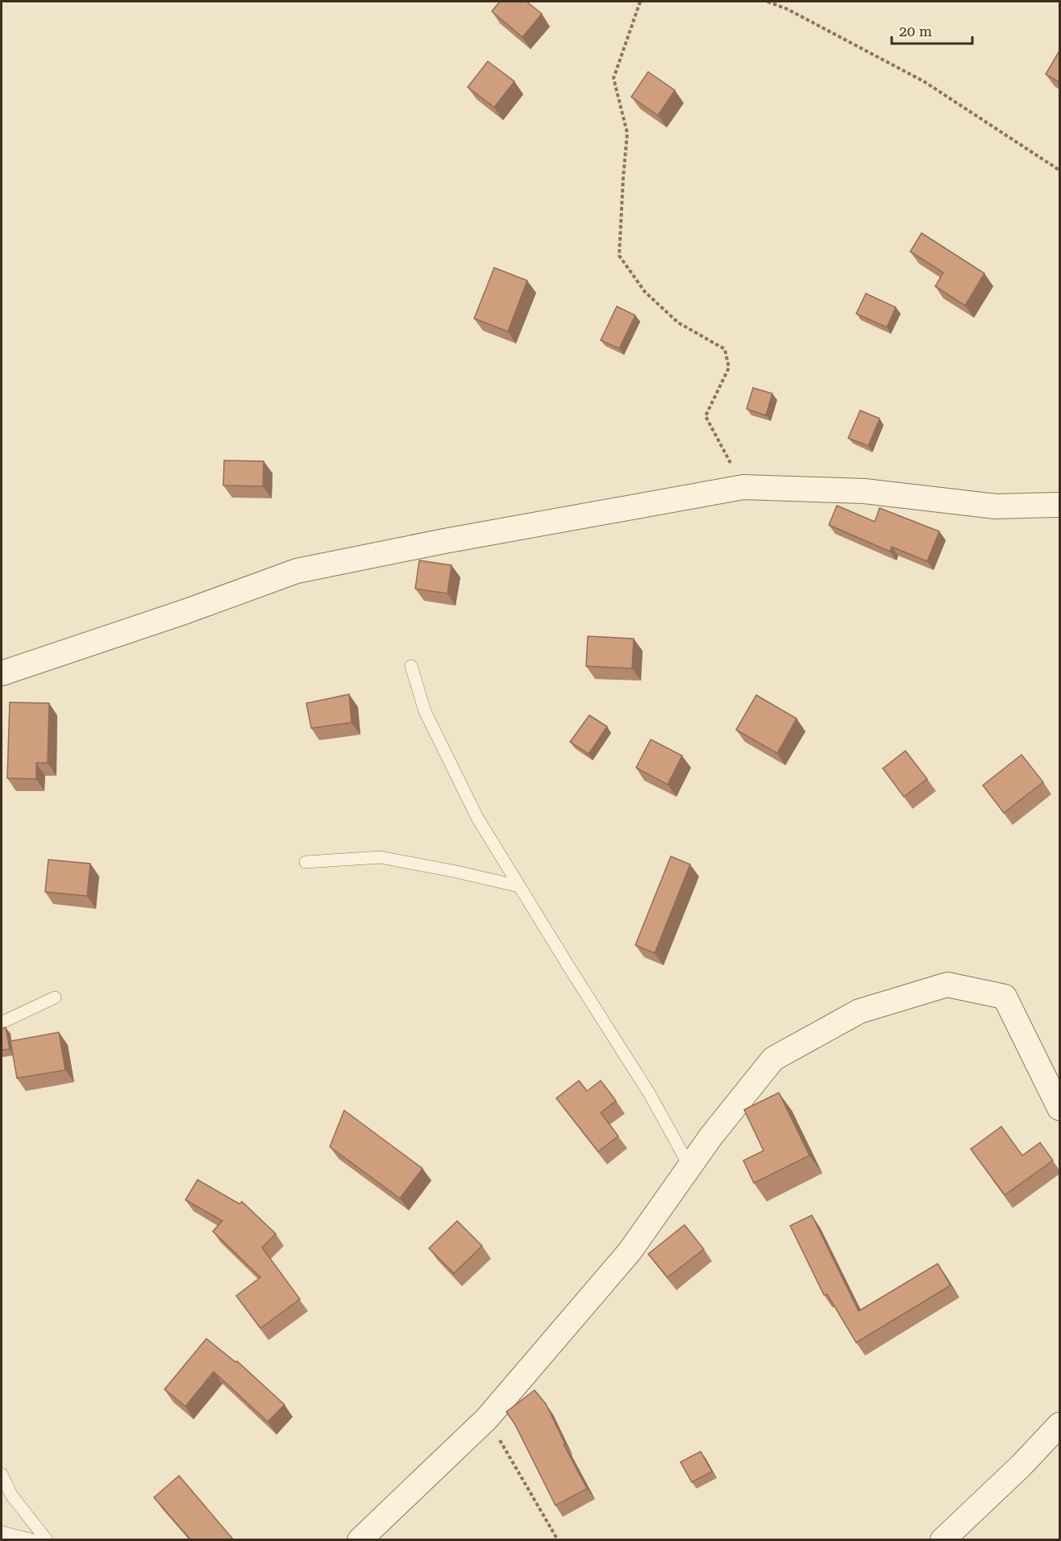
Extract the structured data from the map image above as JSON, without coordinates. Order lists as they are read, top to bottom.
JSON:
{
  "scale_bar": "20 m"
}
